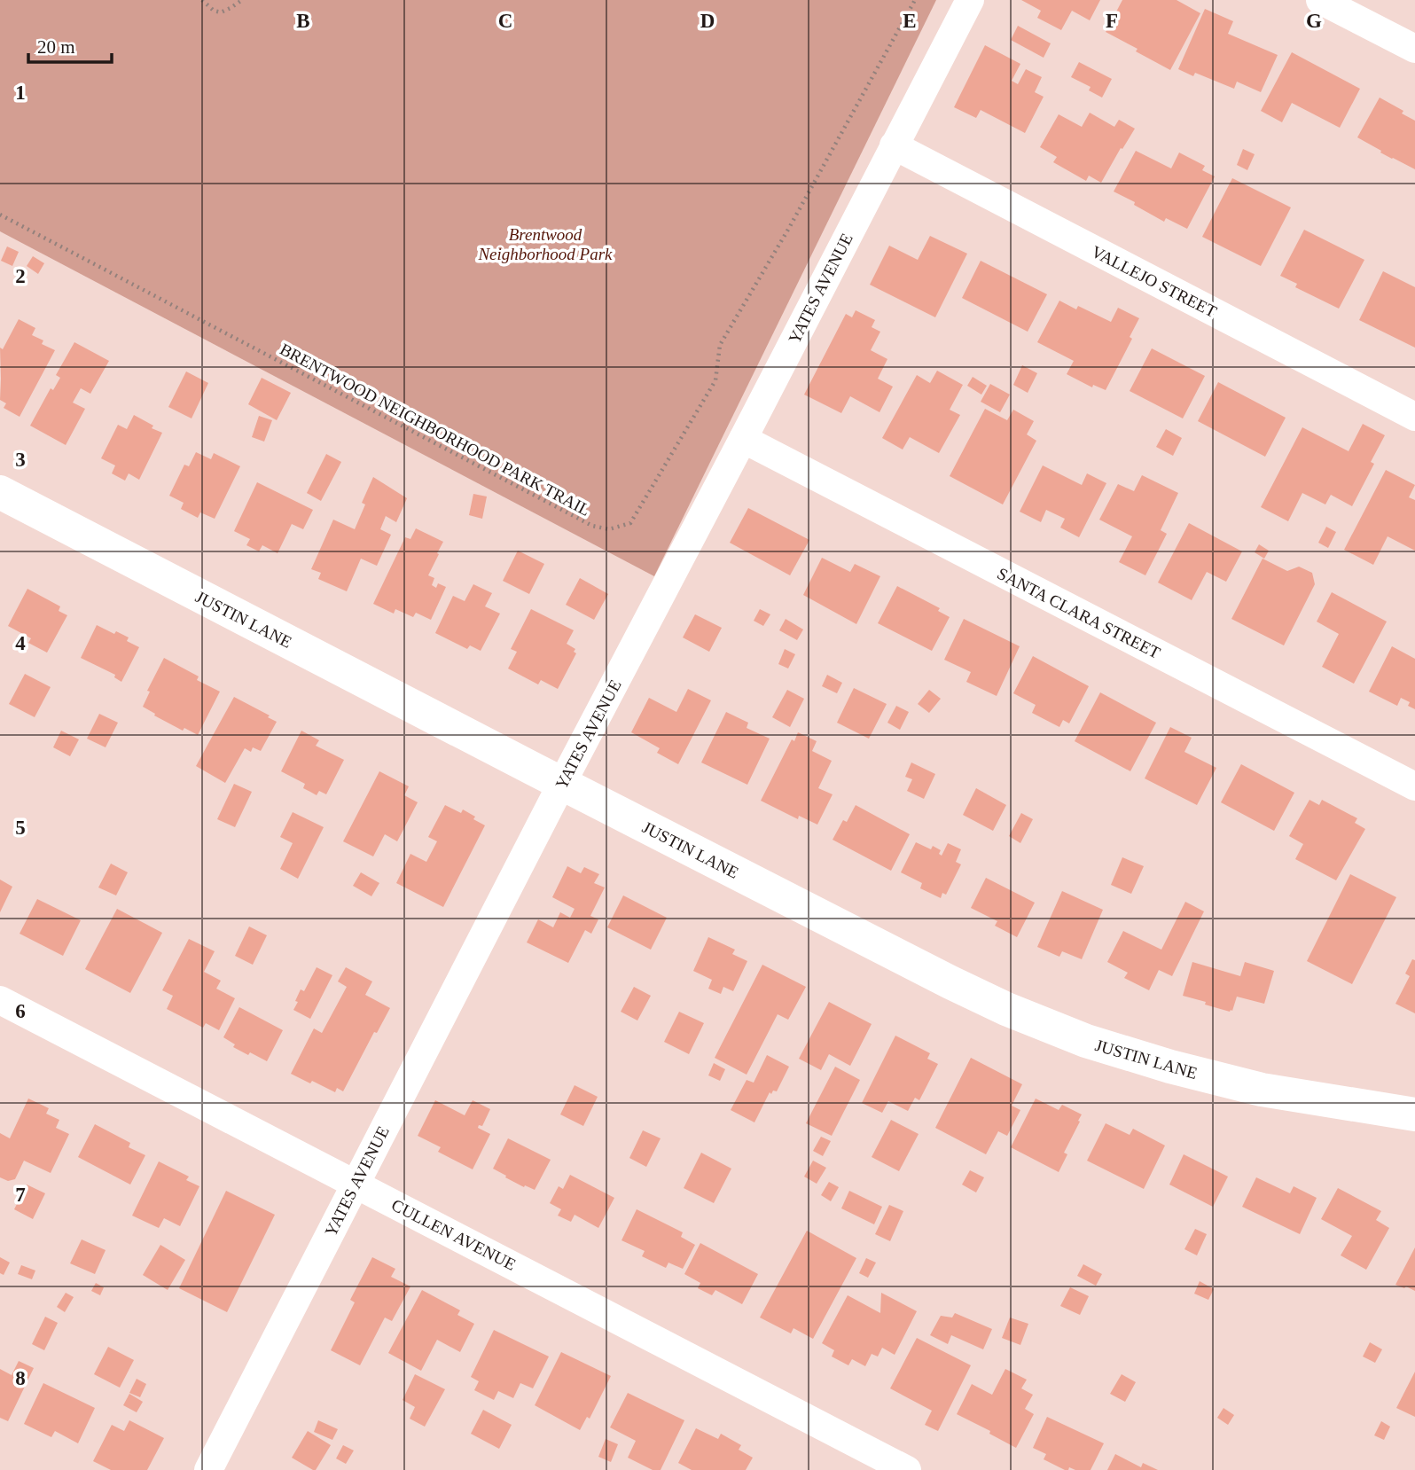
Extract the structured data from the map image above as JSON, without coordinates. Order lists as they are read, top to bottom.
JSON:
{
  "streets": {
    "street": [
      "VALLEJO STREET",
      "YATES AVENUE",
      "SANTA CLARA STREET",
      "JUSTIN LANE",
      "CULLEN AVENUE"
    ],
    "path": ["BRENTWOOD NEIGHBORHOOD PARK TRAIL"]
  },
  "crossings": [
    ["VALLEJO STREET", "YATES AVENUE"],
    ["YATES AVENUE", "SANTA CLARA STREET"],
    ["YATES AVENUE", "JUSTIN LANE"],
    ["YATES AVENUE", "CULLEN AVENUE"]
  ],
  "parks": ["Brentwood Neighborhood Park"],
  "scale_bar": "20 m",
  "grid": {
    "columns": [
      "B",
      "C",
      "D",
      "E",
      "F",
      "G"
    ],
    "rows": [
      "1",
      "2",
      "3",
      "4",
      "5",
      "6",
      "7",
      "8"
    ]
  }
}
